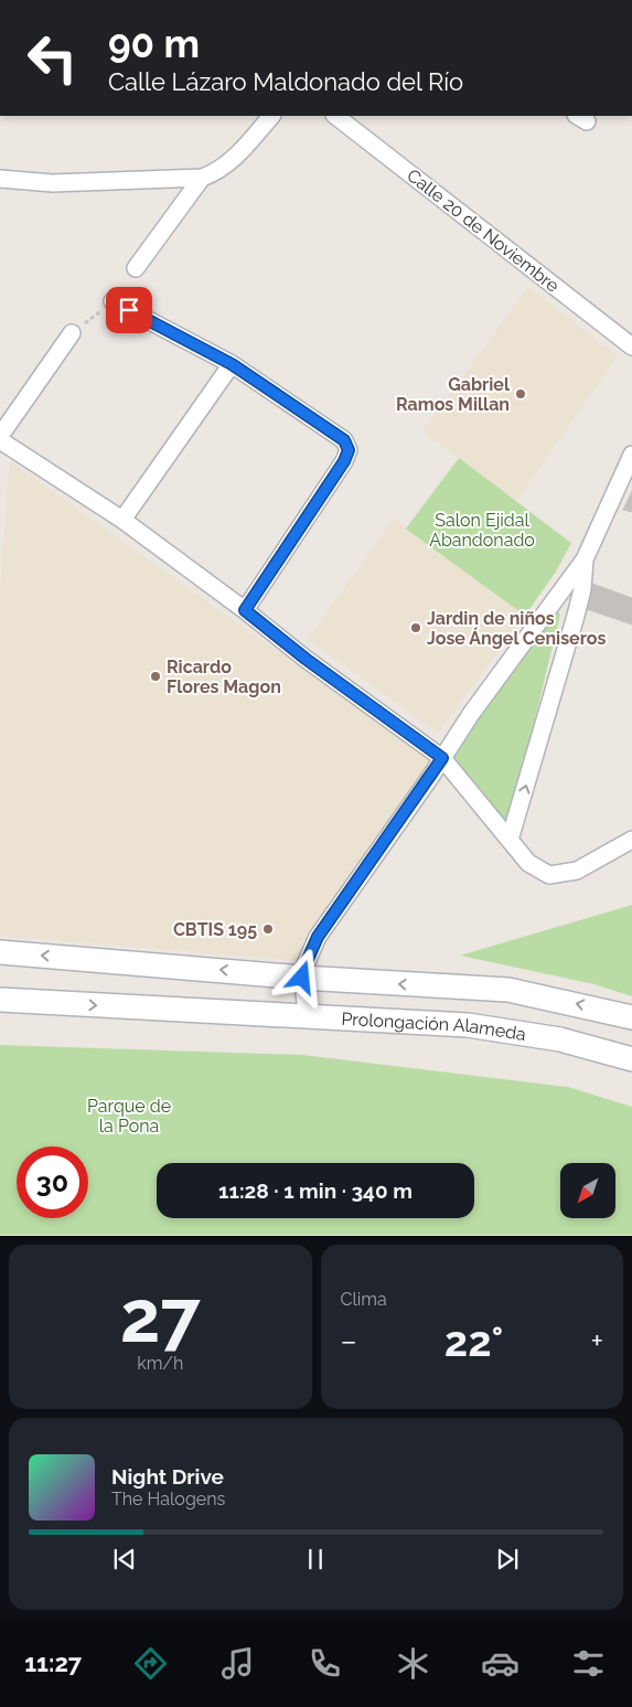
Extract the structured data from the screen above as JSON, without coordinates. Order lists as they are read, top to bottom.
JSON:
{
  "streets": {
    "main road": ["Prolongación Alameda"],
    "street": ["Calle 20 de Noviembre"]
  },
  "parks": ["Salon Ejidal Abandonado", "Parque de la Pona"],
  "places": [
    "Gabriel Ramos Millan",
    "Jardin de niños Jose Ángel Ceniseros",
    "Ricardo Flores Magon",
    "CBTIS 195"
  ],
  "north": "bottom left",
  "page": {
    "turn": ["90 m", "Calle Lázaro Maldonado del Río"],
    "limit": "30",
    "trip": "11:28 · 1 min · 340 m",
    "tile": [
      ["27", "km/h"],
      "Clima"
    ],
    "heat": ["−", "22°", "+"],
    "song": ["Night Drive", "The Halogens"],
    "tabs": "11:27"
  }
}
